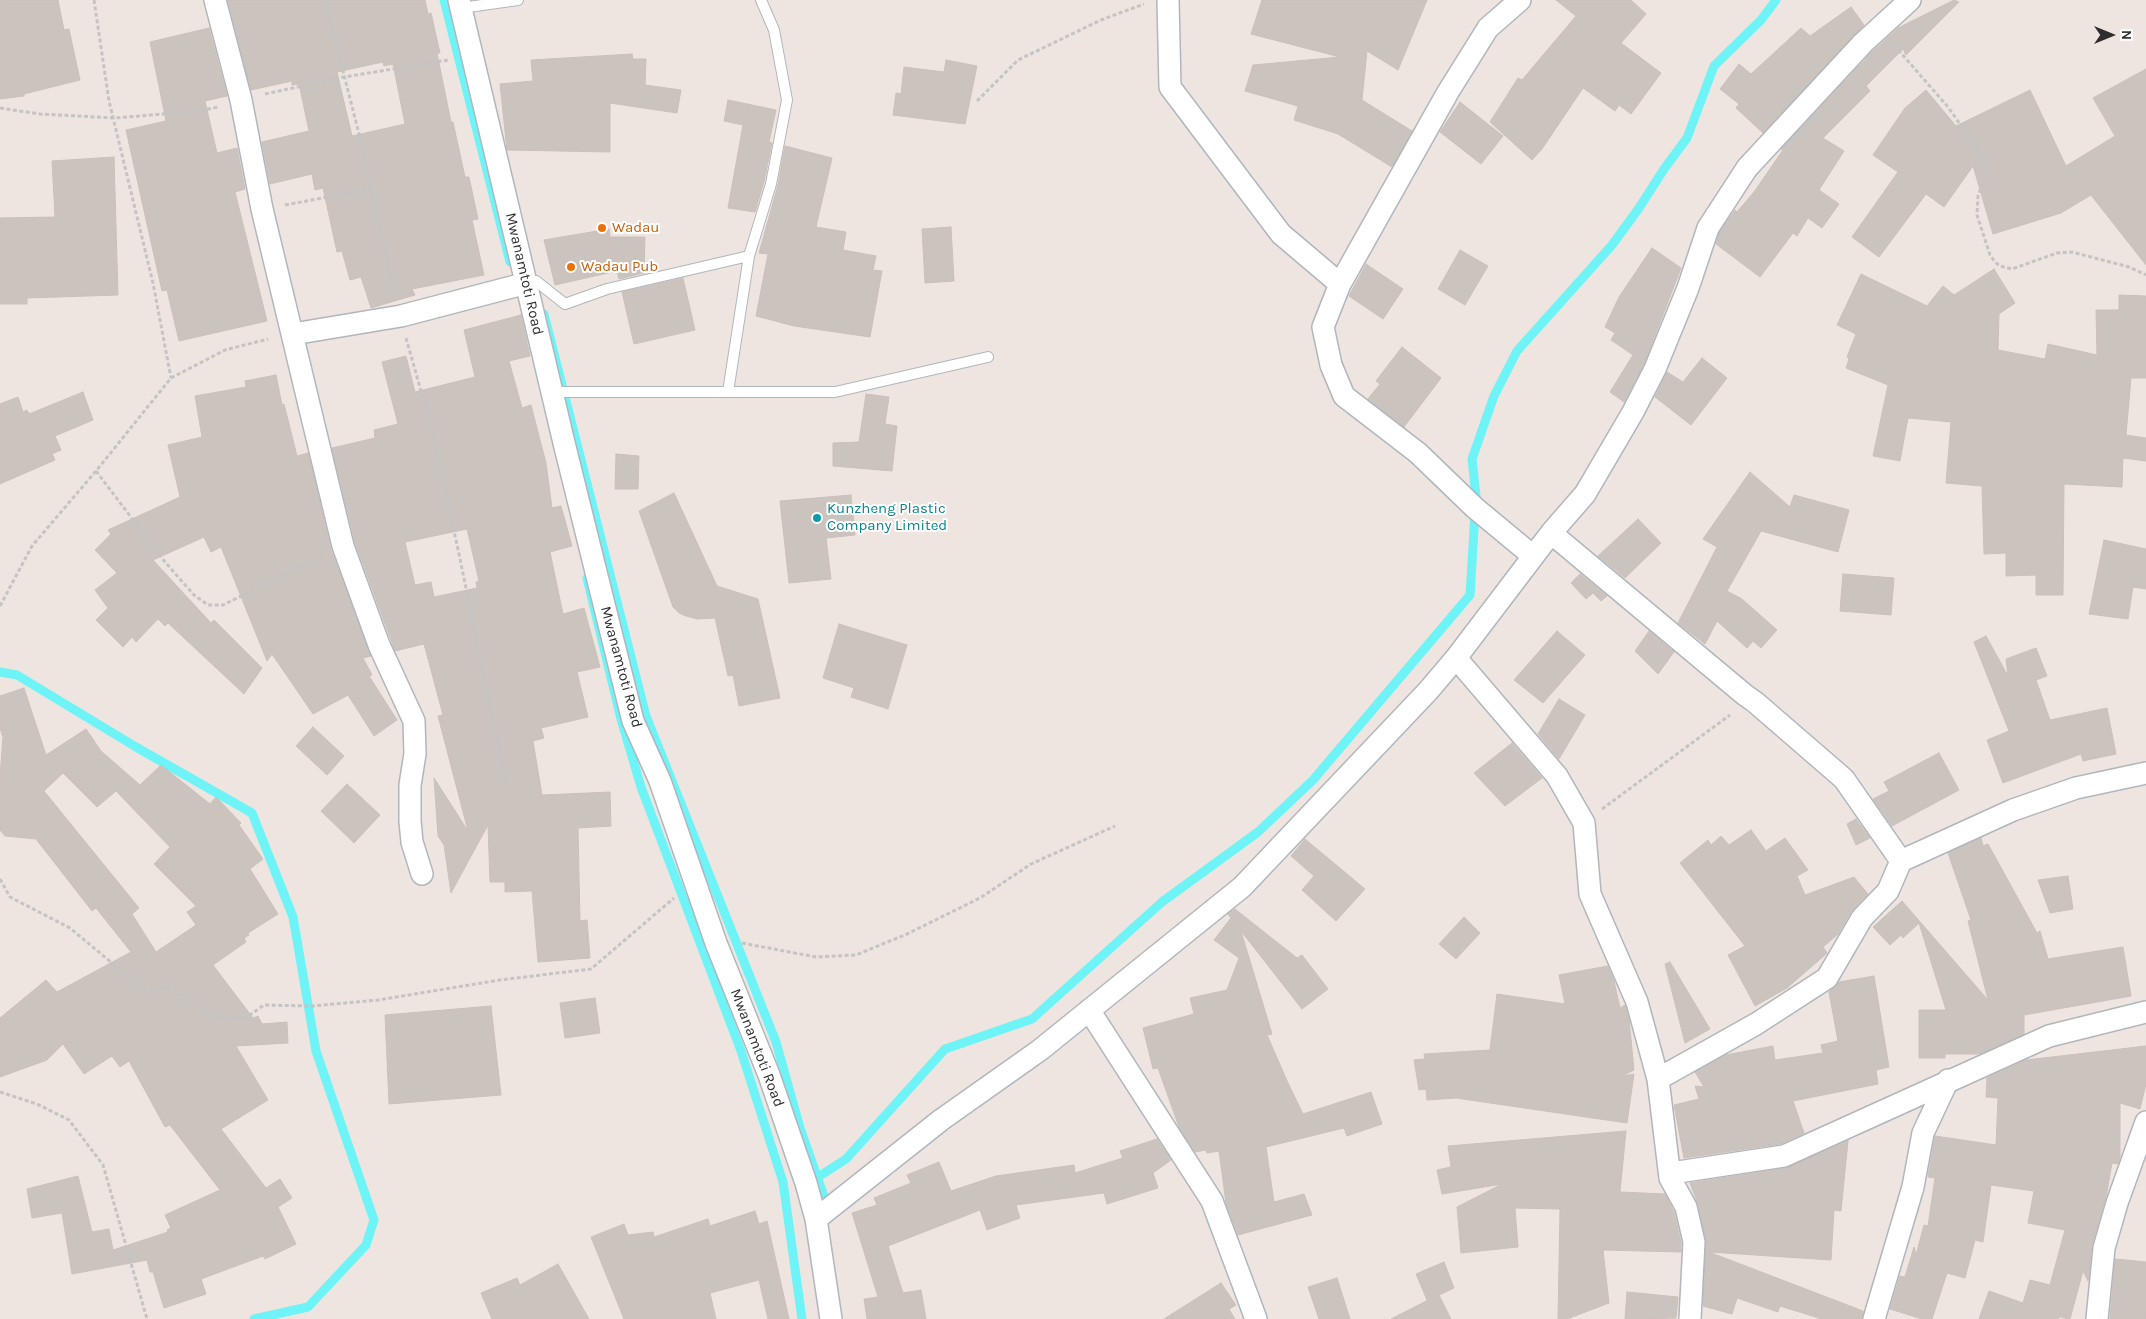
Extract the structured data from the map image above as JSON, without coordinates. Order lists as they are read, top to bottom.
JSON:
{
  "streets": {
    "street": ["Mwanamtoti Road"]
  },
  "places": ["Wadau", "Wadau Pub", "Kunzheng Plastic Company Limited"],
  "north": "right"
}
